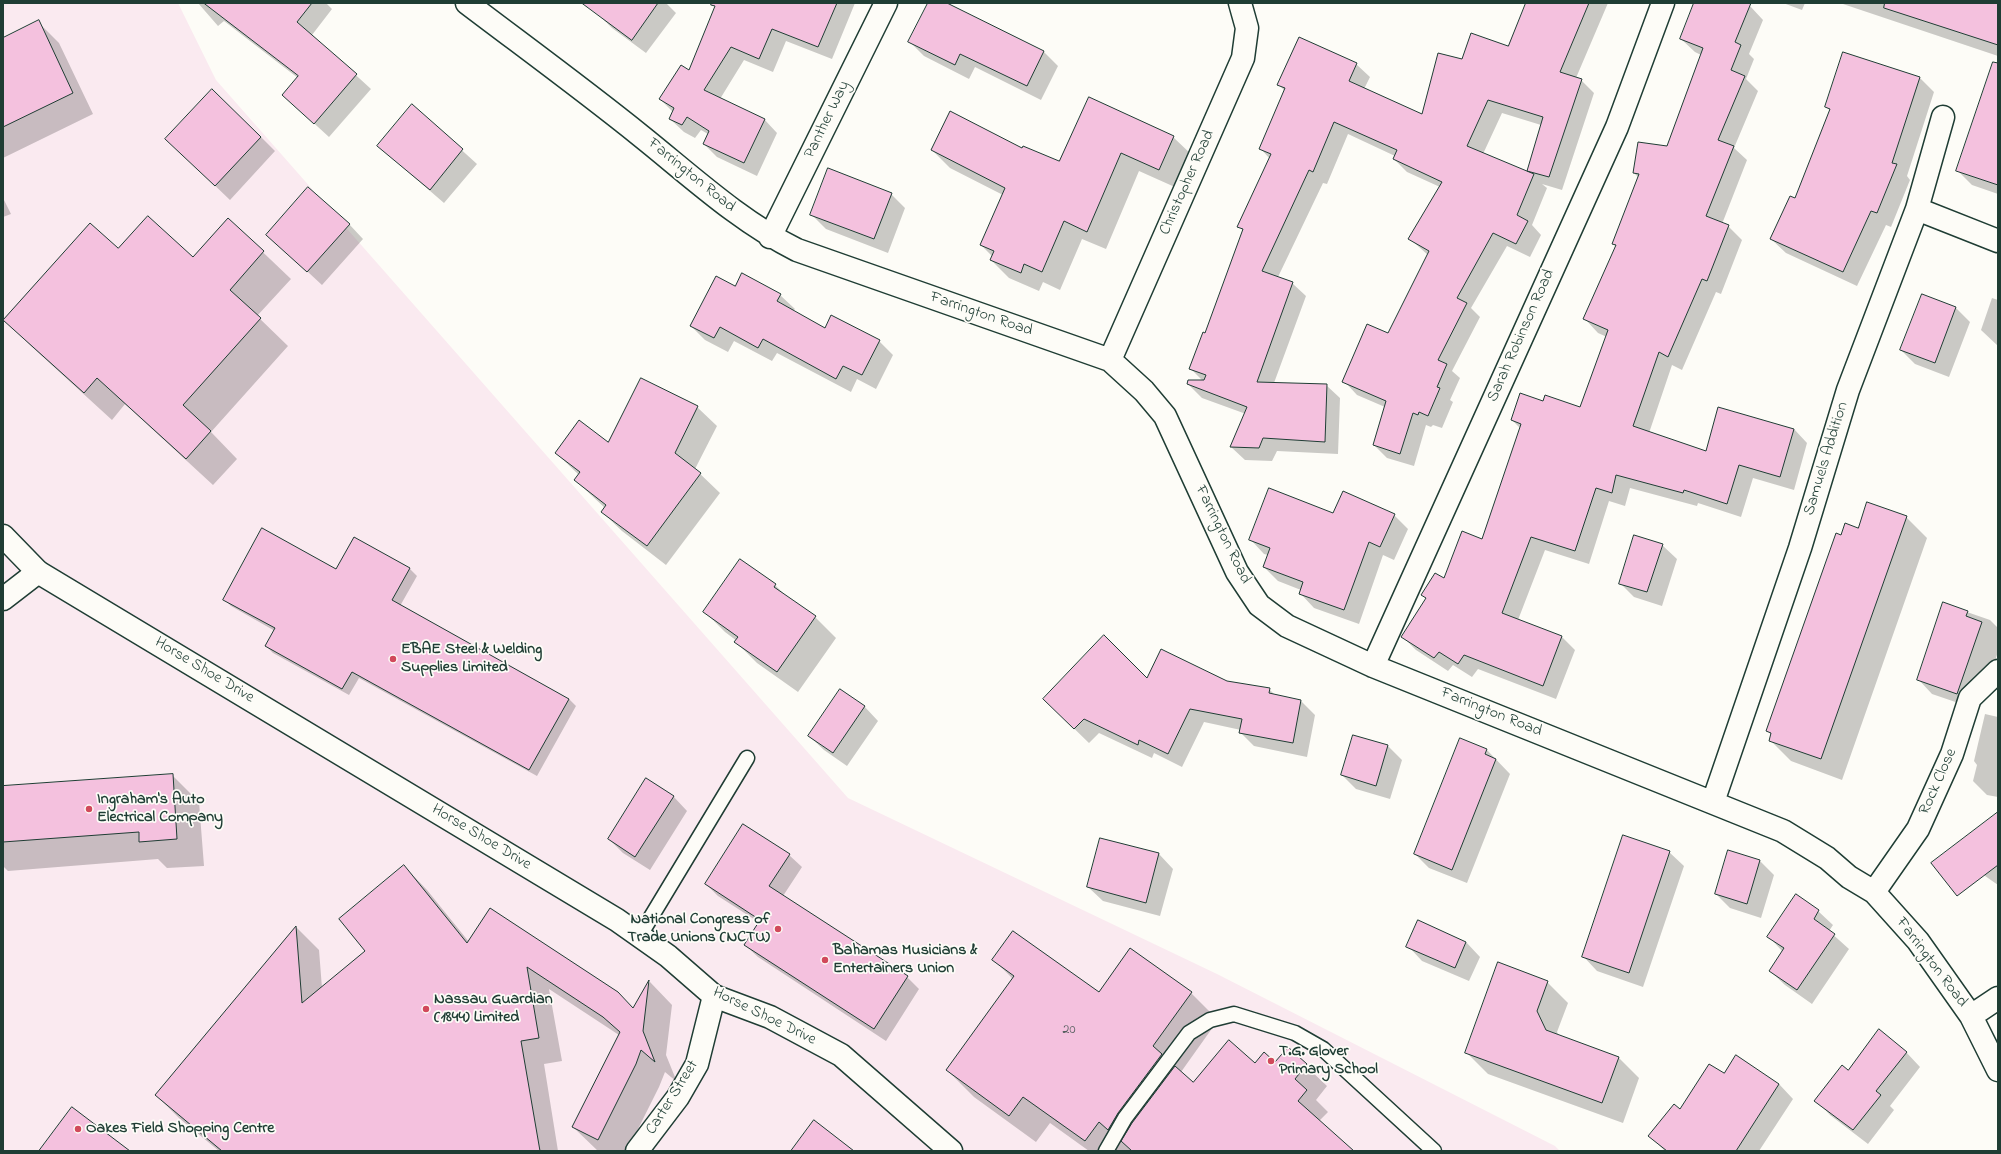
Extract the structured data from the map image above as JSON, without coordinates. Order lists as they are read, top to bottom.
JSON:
{
  "streets": {
    "street": [
      "Panther Way",
      "Farrington Road",
      "Christopher Road",
      "Sarah Robinson Road",
      "Samuels Addition",
      "Horse Shoe Drive",
      "Rock Close",
      "Carter Street"
    ]
  },
  "crossings": [
    ["Panther Way", "Farrington Road"],
    ["Farrington Road", "Christopher Road"],
    ["Farrington Road", "Sarah Robinson Road"],
    ["Farrington Road", "Samuels Addition"],
    ["Farrington Road", "Rock Close"],
    ["Horse Shoe Drive", "Carter Street"]
  ],
  "places": [
    "EBAE Steel & Welding Supplies Limited",
    "Ingraham's Auto Electrical Company",
    "National Congress of Trade Unions (NCTU)",
    "Bahamas Musicians & Entertainers Union",
    "Nassau Guardian (1844) Limited",
    "T.G. Glover Primary School",
    "Oakes Field Shopping Centre"
  ],
  "house_numbers": ["20"]
}
